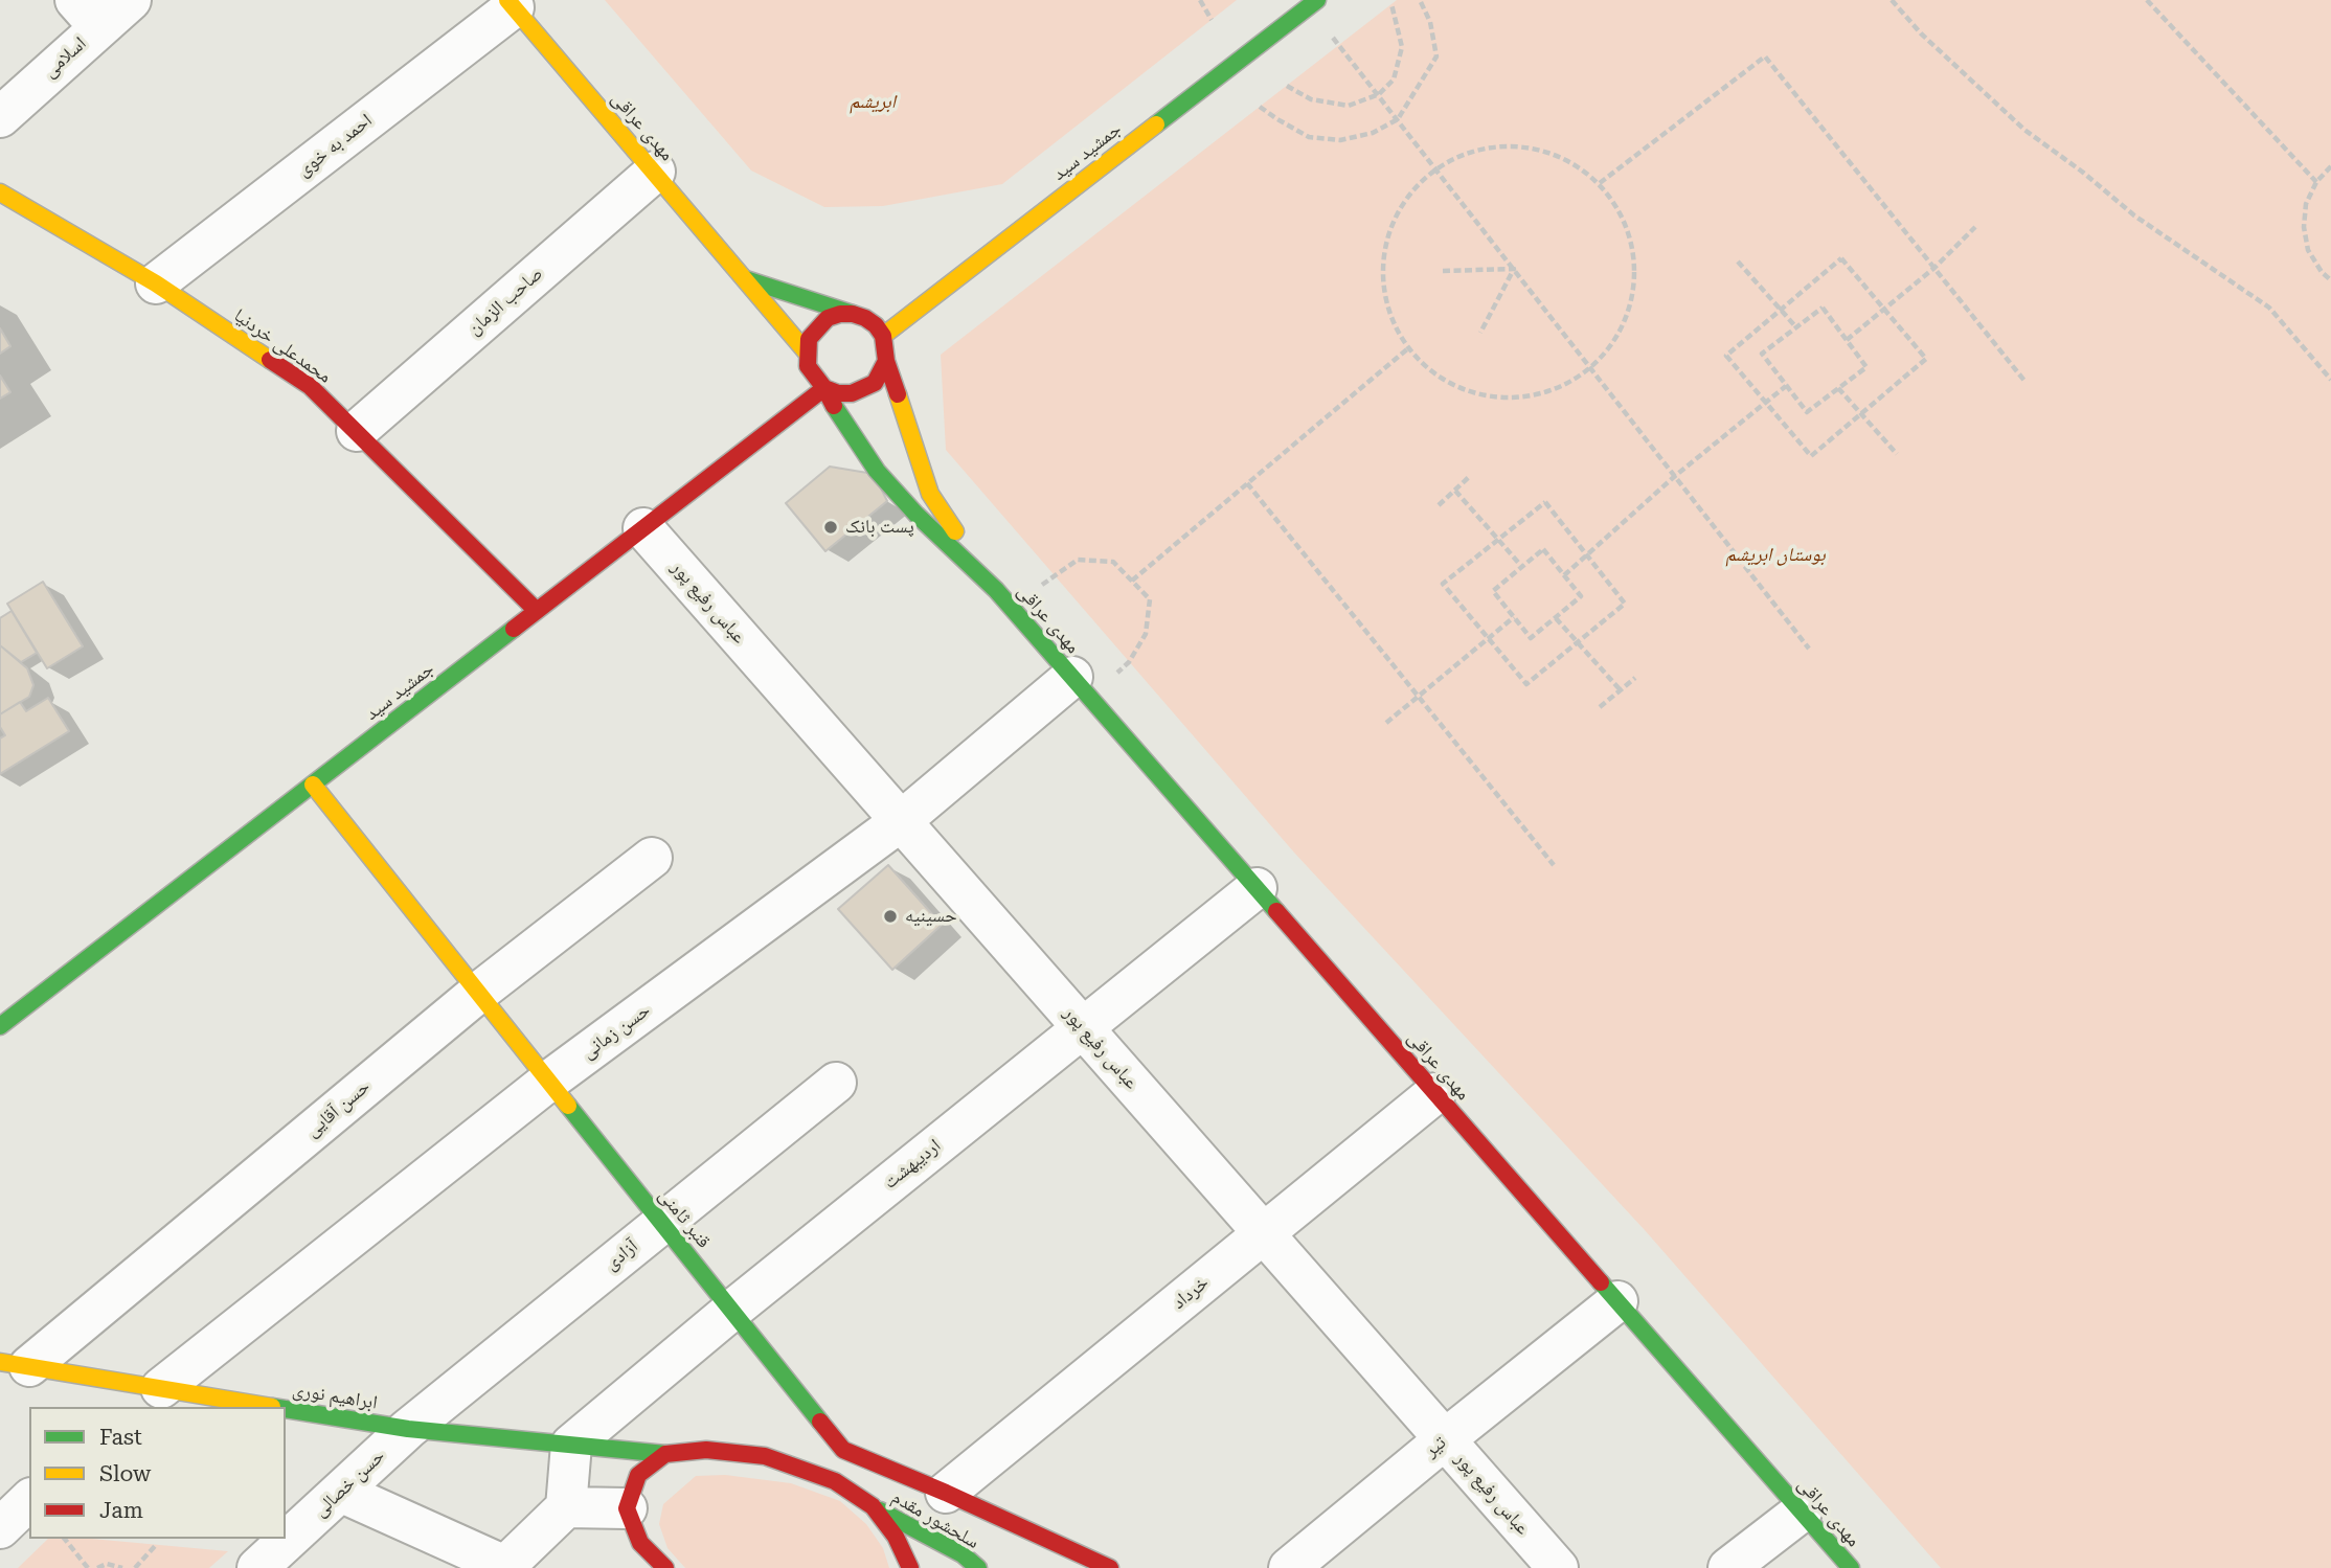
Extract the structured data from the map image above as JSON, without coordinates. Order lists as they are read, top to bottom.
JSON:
{
  "streets": {
    "street": [
      "اسلامی",
      "مهدی عراقی",
      "احمد به خوی",
      "جمشید سید",
      "صاحب الزمان",
      "محمدعلی خردنیا",
      "عباس رفیع پور",
      "حسن زمانی",
      "حسن آقایی",
      "اردیبهشت",
      "قنبر ثامنی",
      "آزادی",
      "خرداد",
      "ابراهیم نوری",
      "تیر",
      "حسن خصالی",
      "سلحشور مقدم"
    ]
  },
  "crossings": [
    ["مهدی عراقی", "احمد به خوی"],
    ["مهدی عراقی", "جمشید سید"],
    ["مهدی عراقی", "صاحب الزمان"],
    ["مهدی عراقی", "حسن زمانی"],
    ["مهدی عراقی", "اردیبهشت"],
    ["مهدی عراقی", "خرداد"],
    ["مهدی عراقی", "تیر"],
    ["احمد به خوی", "محمدعلی خردنیا"],
    ["جمشید سید", "محمدعلی خردنیا"],
    ["جمشید سید", "عباس رفیع پور"],
    ["جمشید سید", "قنبر ثامنی"],
    ["صاحب الزمان", "محمدعلی خردنیا"],
    ["عباس رفیع پور", "حسن زمانی"],
    ["عباس رفیع پور", "اردیبهشت"],
    ["عباس رفیع پور", "خرداد"],
    ["عباس رفیع پور", "تیر"],
    ["حسن زمانی", "قنبر ثامنی"],
    ["حسن زمانی", "ابراهیم نوری"],
    ["حسن آقایی", "قنبر ثامنی"],
    ["حسن آقایی", "ابراهیم نوری"],
    ["اردیبهشت", "قنبر ثامنی"],
    ["اردیبهشت", "ابراهیم نوری"],
    ["قنبر ثامنی", "آزادی"],
    ["قنبر ثامنی", "خرداد"],
    ["آزادی", "ابراهیم نوری"],
    ["آزادی", "حسن خصالی"],
    ["ابراهیم نوری", "حسن خصالی"],
    ["ابراهیم نوری", "سلحشور مقدم"]
  ],
  "parks": ["ابریشم", "بوستان ابریشم"],
  "places": ["پست بانک", "حسینیه"],
  "legend": ["Fast", "Slow", "Jam"]
}
